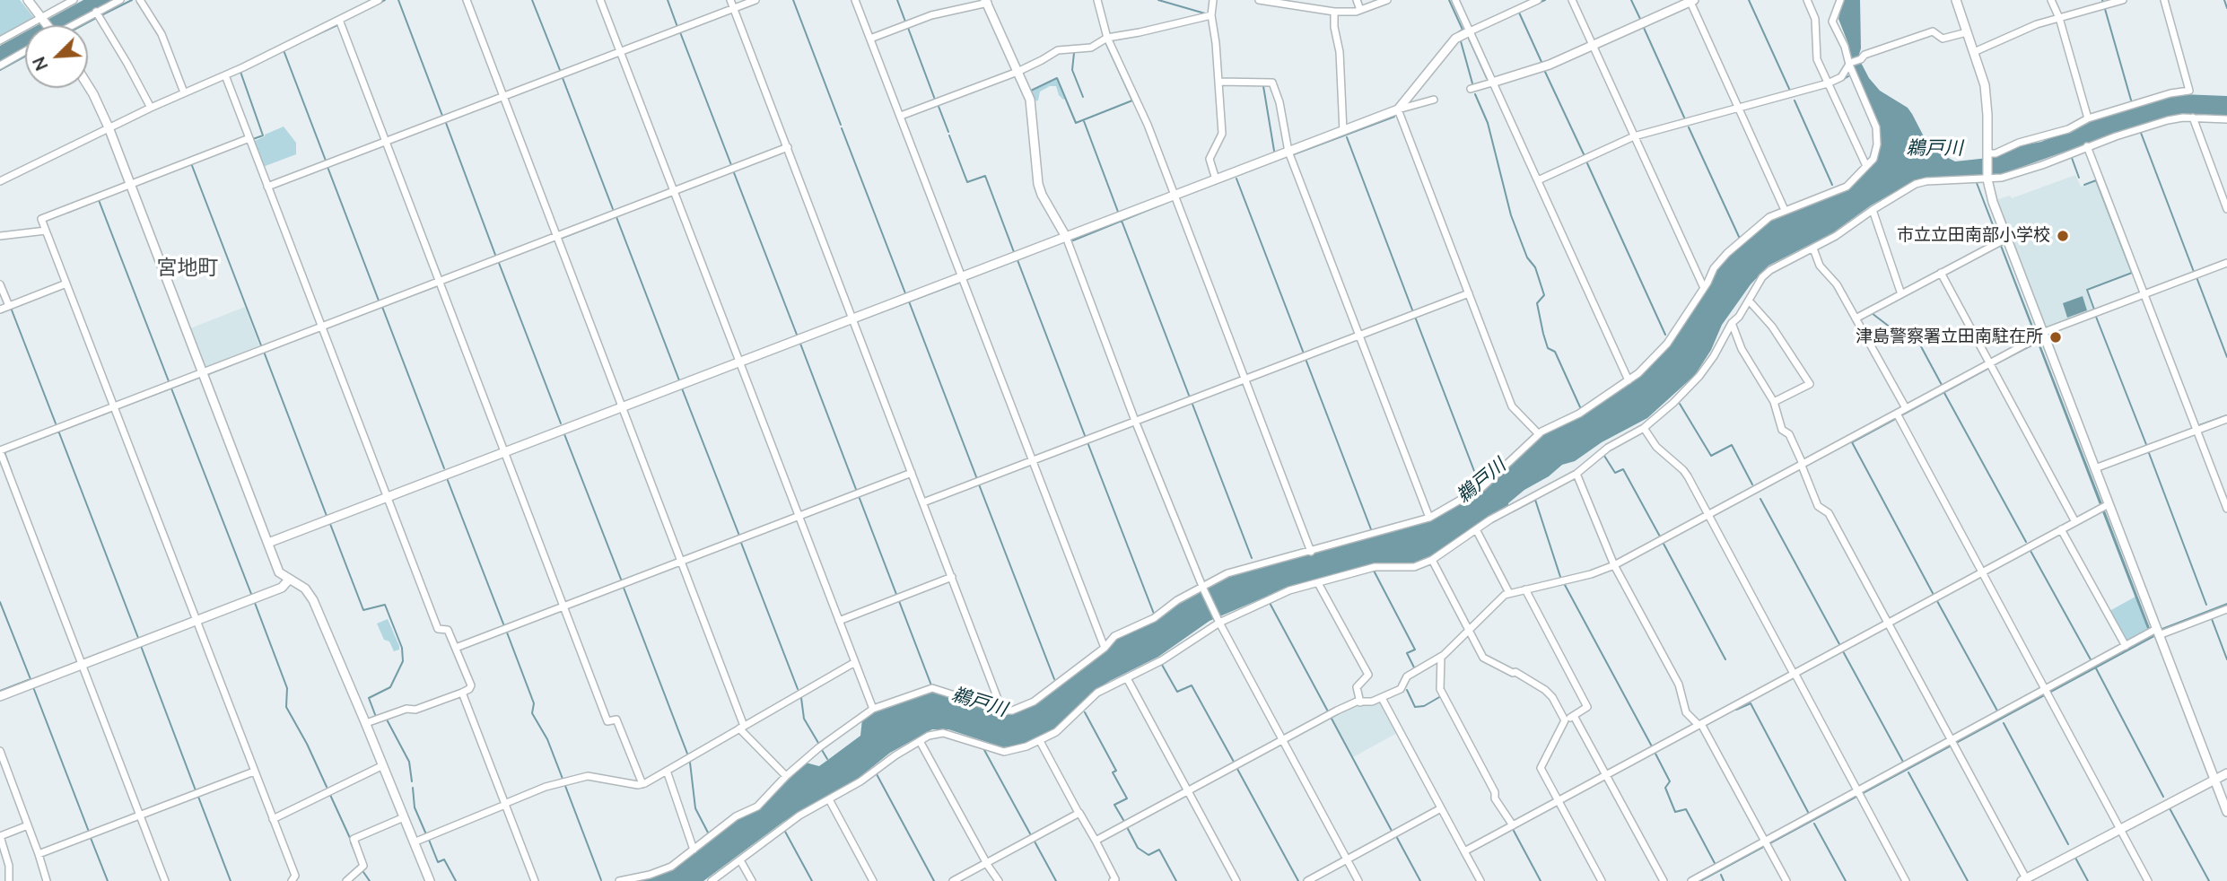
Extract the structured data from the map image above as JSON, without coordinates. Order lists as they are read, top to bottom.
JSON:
{
  "districts": ["宮地町"],
  "water": ["鵜戸川"],
  "places": ["市立立田南部小学校", "津島警察署立田南駐在所"],
  "north": "bottom left"
}
